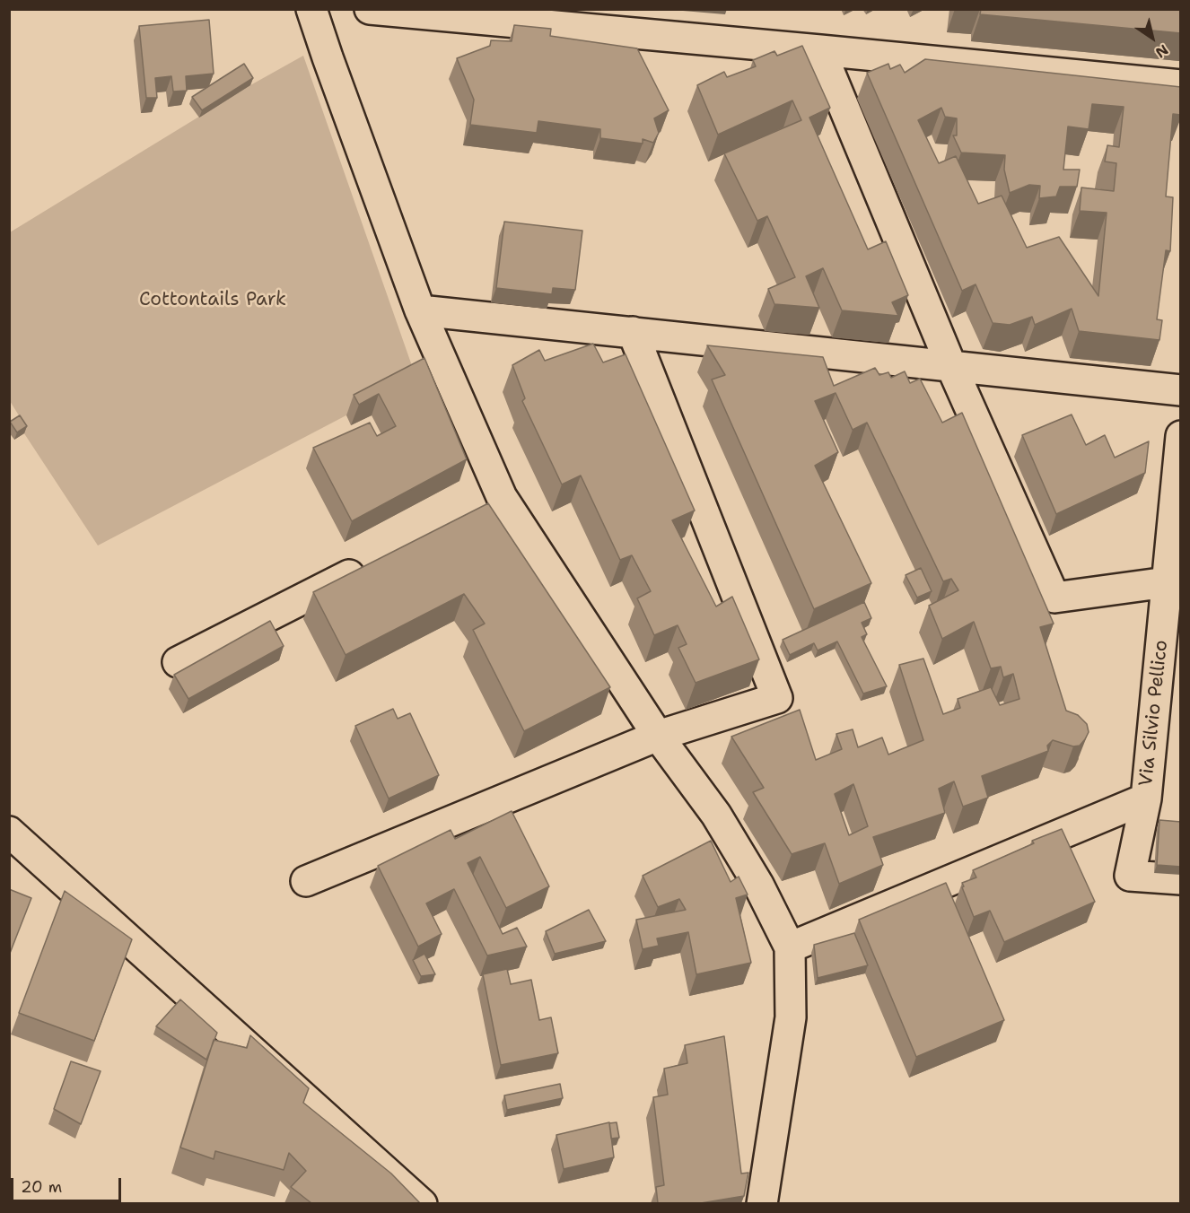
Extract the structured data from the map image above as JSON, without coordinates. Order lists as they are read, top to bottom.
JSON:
{
  "streets": {
    "street": ["Via Silvio Pellico"]
  },
  "parks": ["Cottontails Park"],
  "scale_bar": "20 m",
  "north": "bottom right"
}
